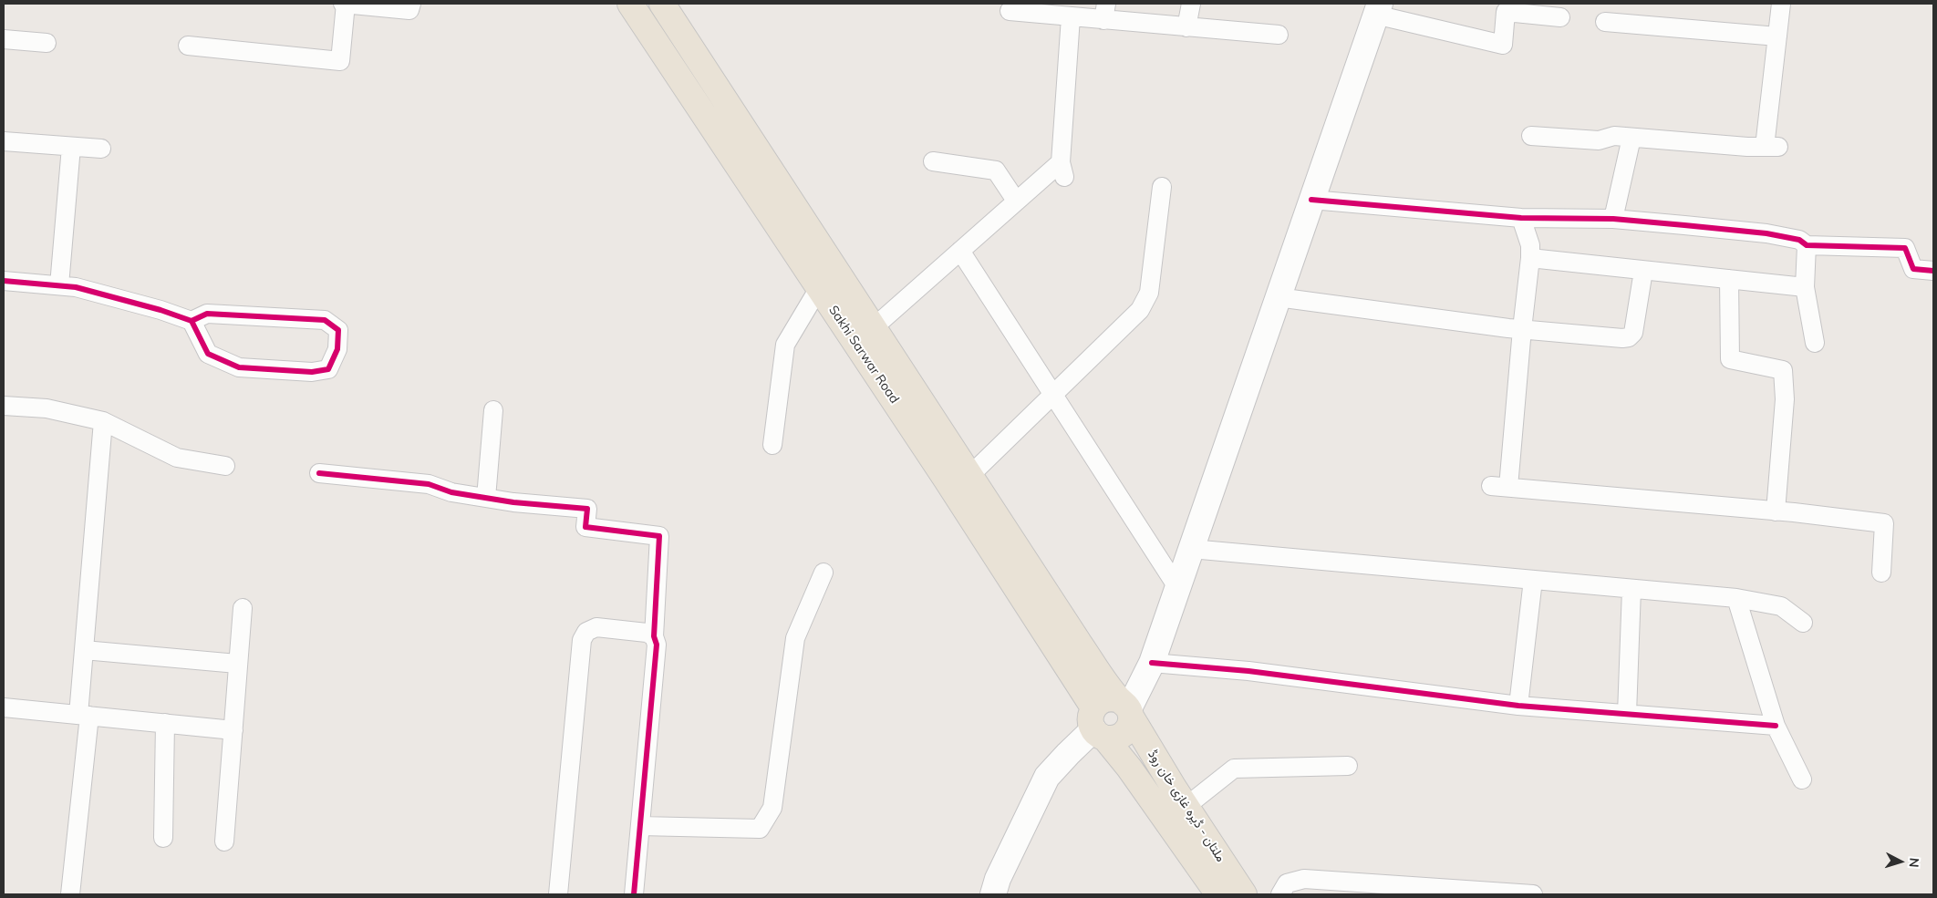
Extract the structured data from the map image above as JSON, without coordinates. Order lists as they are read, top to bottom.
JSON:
{
  "streets": {
    "highway": ["Sakhi Sarwar Road", "ملتان - ڈیرہ غازی خان روڈ"]
  },
  "crossings": [
    ["Sakhi Sarwar Road", "ملتان - ڈیرہ غازی خان روڈ"]
  ],
  "north": "right"
}
